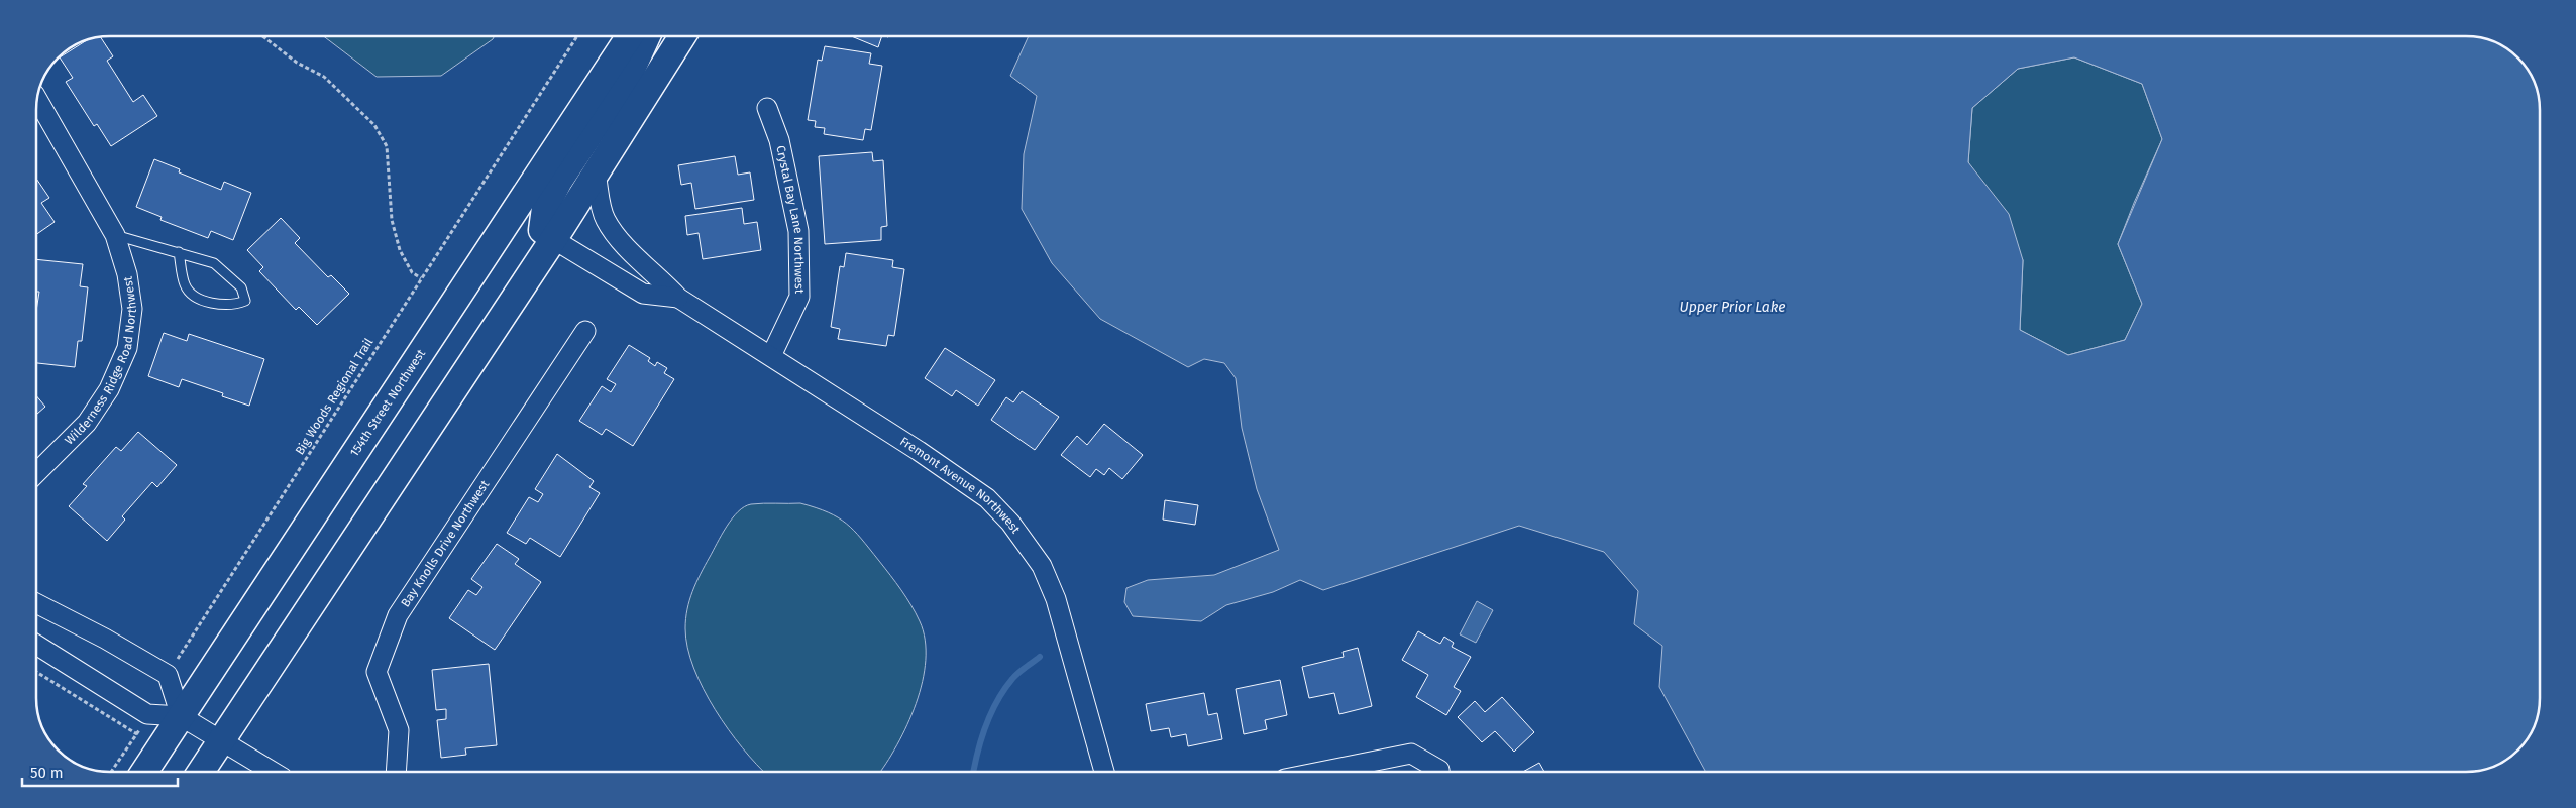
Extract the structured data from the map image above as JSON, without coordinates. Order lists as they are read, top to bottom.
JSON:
{
  "streets": {
    "street": [
      "Crystal Bay Lane Northwest",
      "Wilderness Ridge Road Northwest",
      "154th Street Northwest",
      "Fremont Avenue Northwest",
      "Bay Knolls Drive Northwest"
    ],
    "path": ["Big Woods Regional Trail"]
  },
  "crossings": [
    ["Crystal Bay Lane Northwest", "Fremont Avenue Northwest"]
  ],
  "water": ["Upper Prior Lake"],
  "scale_bar": "50 m"
}
